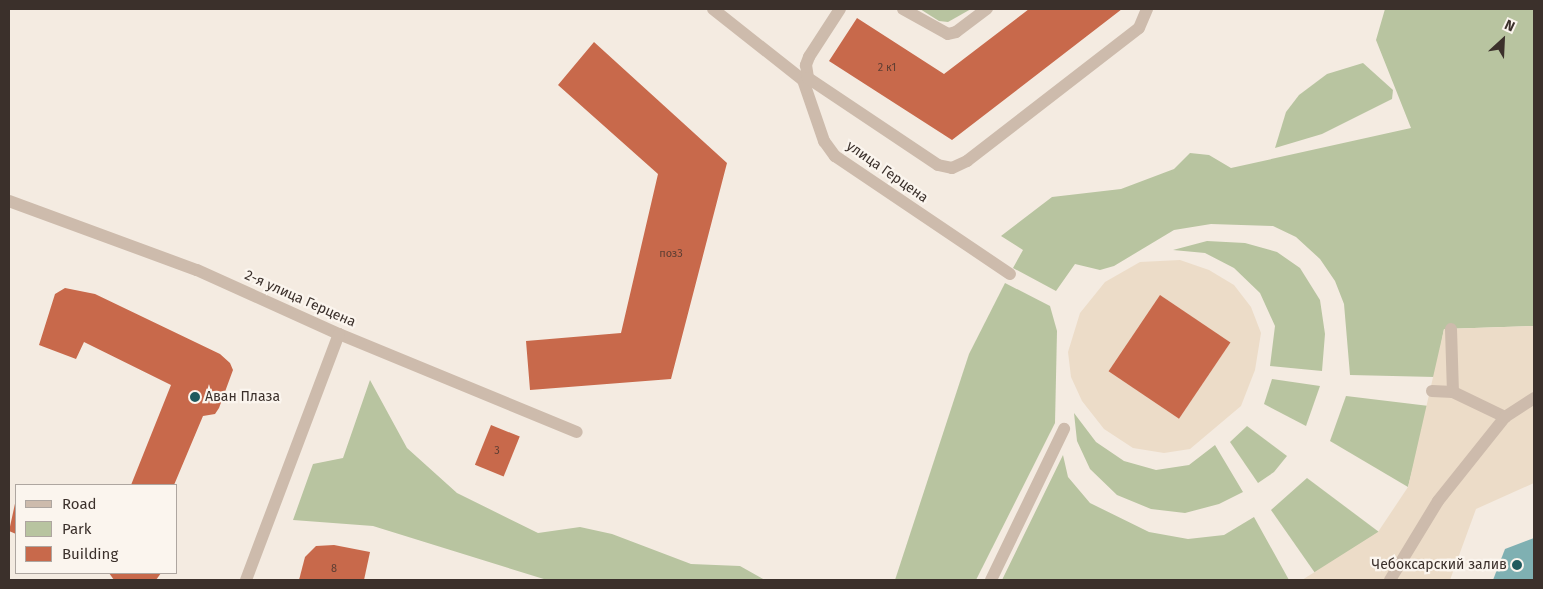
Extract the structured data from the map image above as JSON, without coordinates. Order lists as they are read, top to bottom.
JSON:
{
  "streets": {
    "street": ["улица Герцена", "2-я улица Герцена"]
  },
  "places": ["Аван Плаза", "Чебоксарский залив"],
  "house_numbers": [
    "2 к1",
    "поз3",
    "3",
    "8"
  ],
  "legend": ["Road", "Park", "Building"],
  "north": "top right"
}
